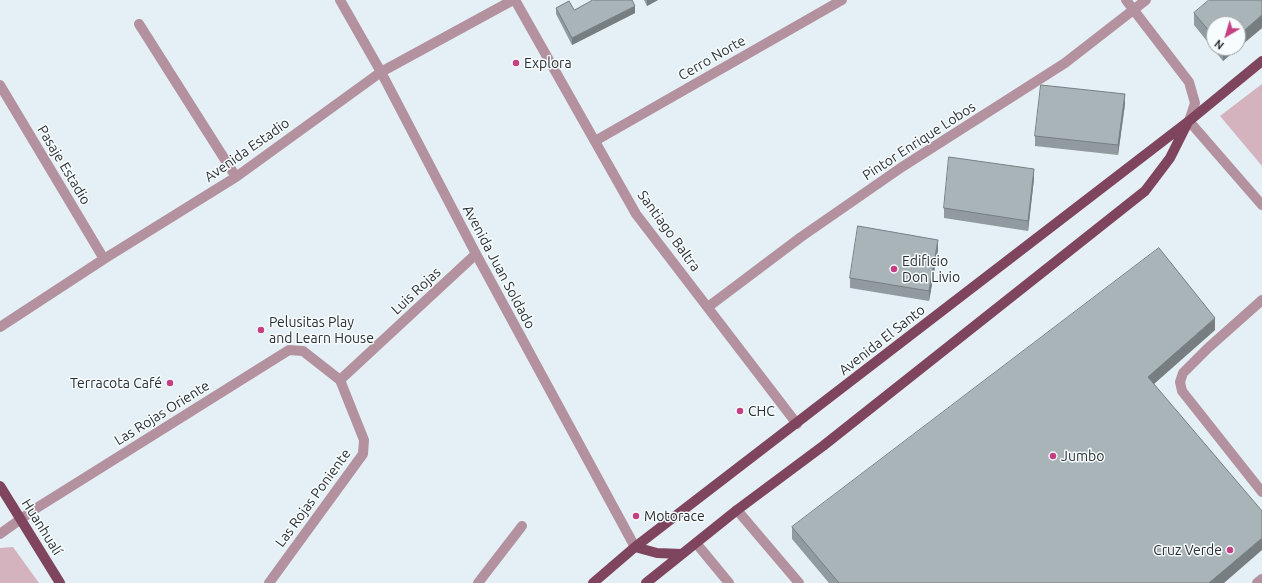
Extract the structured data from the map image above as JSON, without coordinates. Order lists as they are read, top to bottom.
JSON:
{
  "streets": {
    "main road": ["Avenida El Santo", "Huanhualí"],
    "street": [
      "Cerro Norte",
      "Pintor Enrique Lobos",
      "Avenida Estadio",
      "Pasaje Estadio",
      "Santiago Baltra",
      "Avenida Juan Soldado",
      "Luis Rojas",
      "Las Rojas Oriente",
      "Las Rojas Poniente"
    ]
  },
  "crossings": [
    ["Cerro Norte", "Santiago Baltra"],
    ["Pintor Enrique Lobos", "Santiago Baltra"],
    ["Avenida Estadio", "Pasaje Estadio"],
    ["Avenida Estadio", "Santiago Baltra"],
    ["Avenida Estadio", "Avenida Juan Soldado"],
    ["Santiago Baltra", "Avenida El Santo"],
    ["Avenida Juan Soldado", "Luis Rojas"],
    ["Avenida Juan Soldado", "Avenida El Santo"],
    ["Luis Rojas", "Las Rojas Oriente"],
    ["Luis Rojas", "Las Rojas Poniente"],
    ["Las Rojas Oriente", "Las Rojas Poniente"],
    ["Las Rojas Oriente", "Huanhualí"]
  ],
  "places": [
    "Explora",
    "Edificio Don Livio",
    "Pelusitas Play and Learn House",
    "Terracota Café",
    "CHC",
    "Jumbo",
    "Motorace",
    "Cruz Verde"
  ],
  "north": "bottom left"
}
